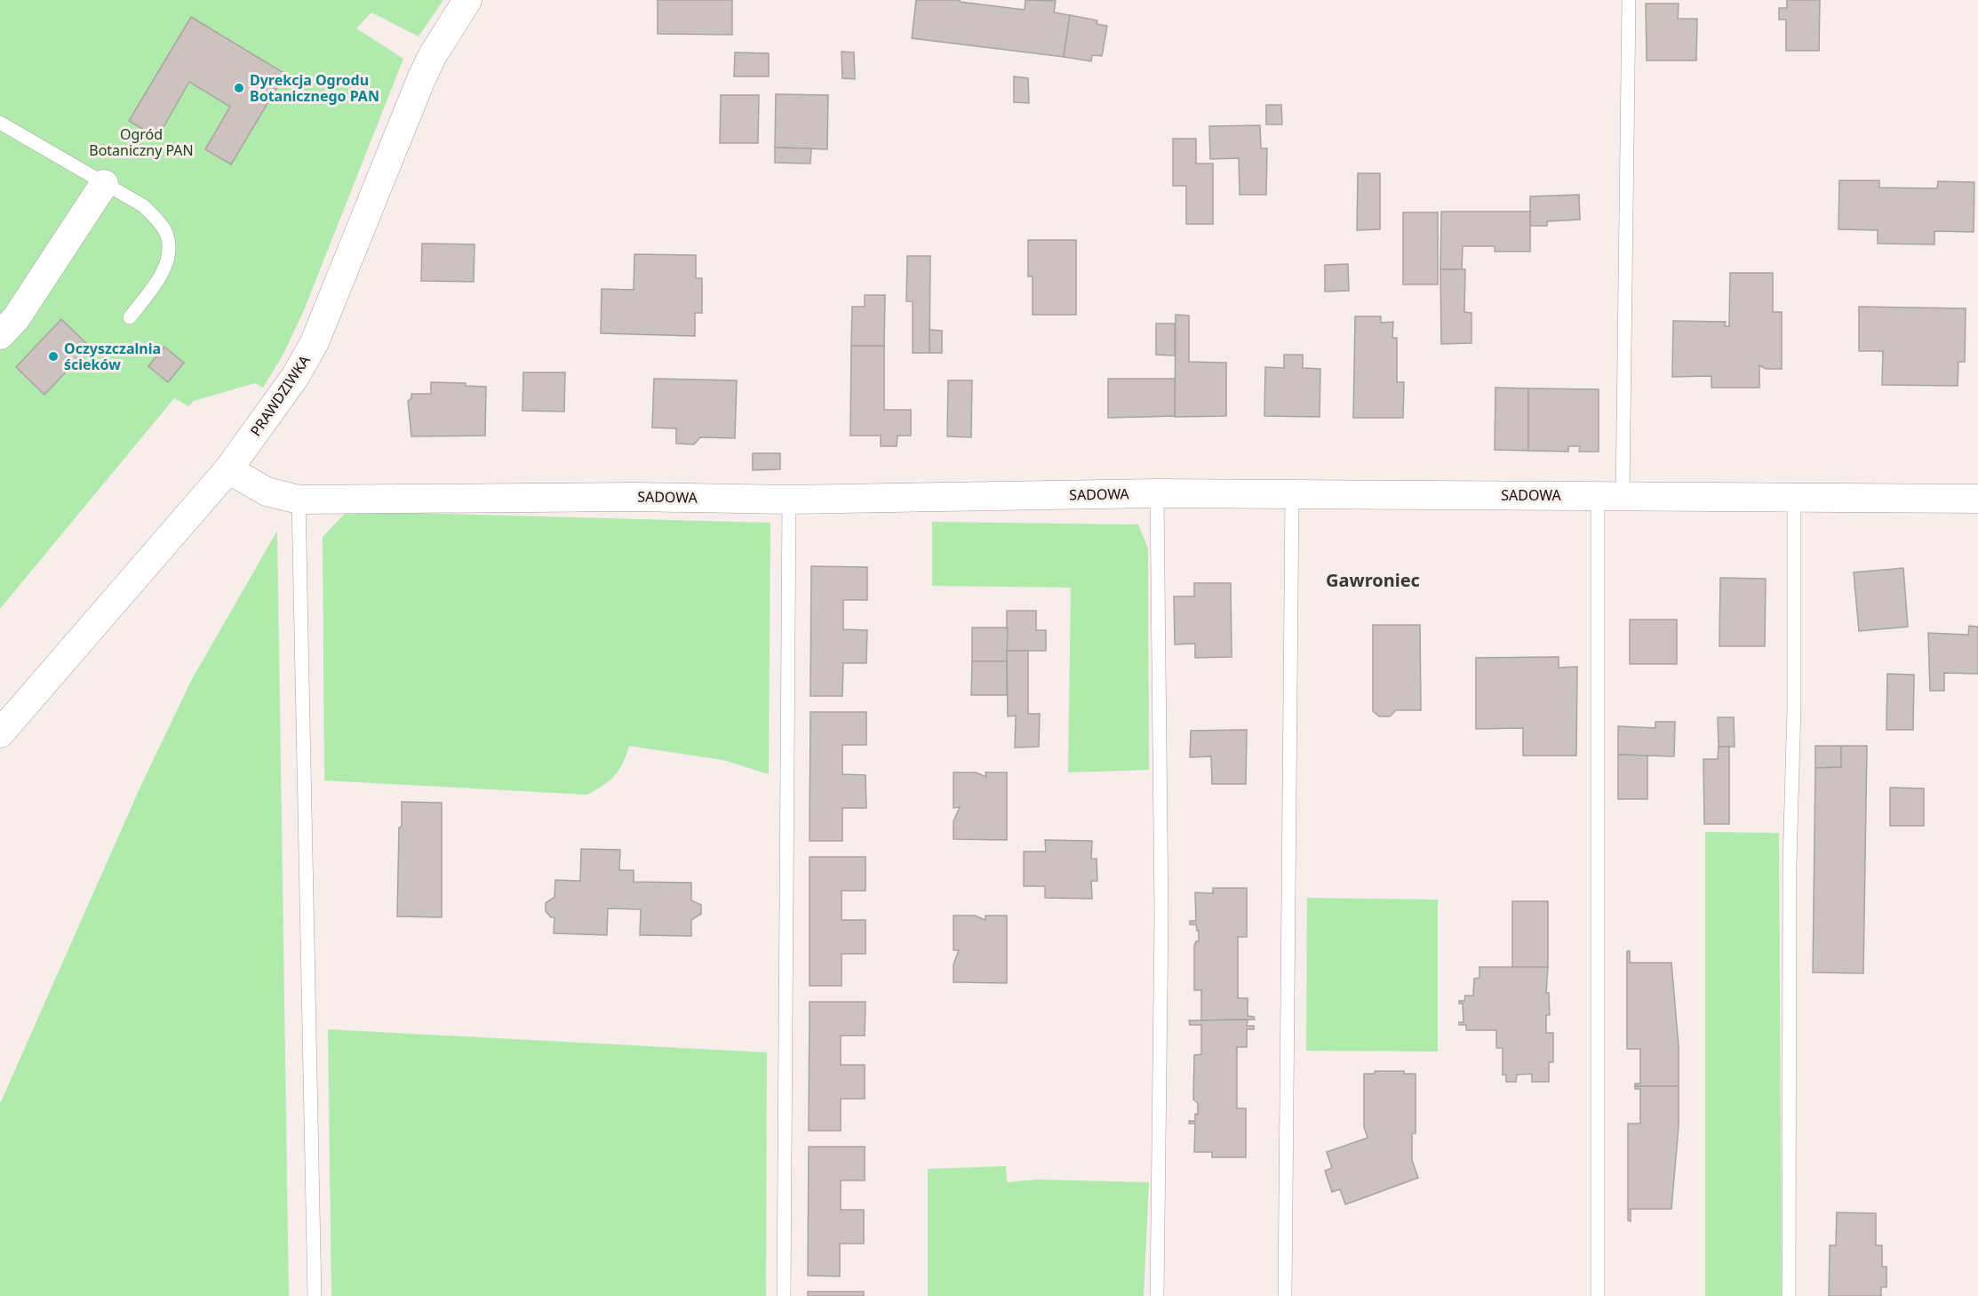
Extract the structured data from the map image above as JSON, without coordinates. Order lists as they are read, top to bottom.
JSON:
{
  "streets": {
    "street": ["PRAWDZIWKA", "SADOWA"]
  },
  "crossings": [
    ["PRAWDZIWKA", "SADOWA"]
  ],
  "districts": ["Gawroniec"],
  "parks": ["Ogród Botaniczny PAN"],
  "places": ["Dyrekcja Ogrodu Botanicznego PAN", "Oczyszczalnia ścieków"]
}
